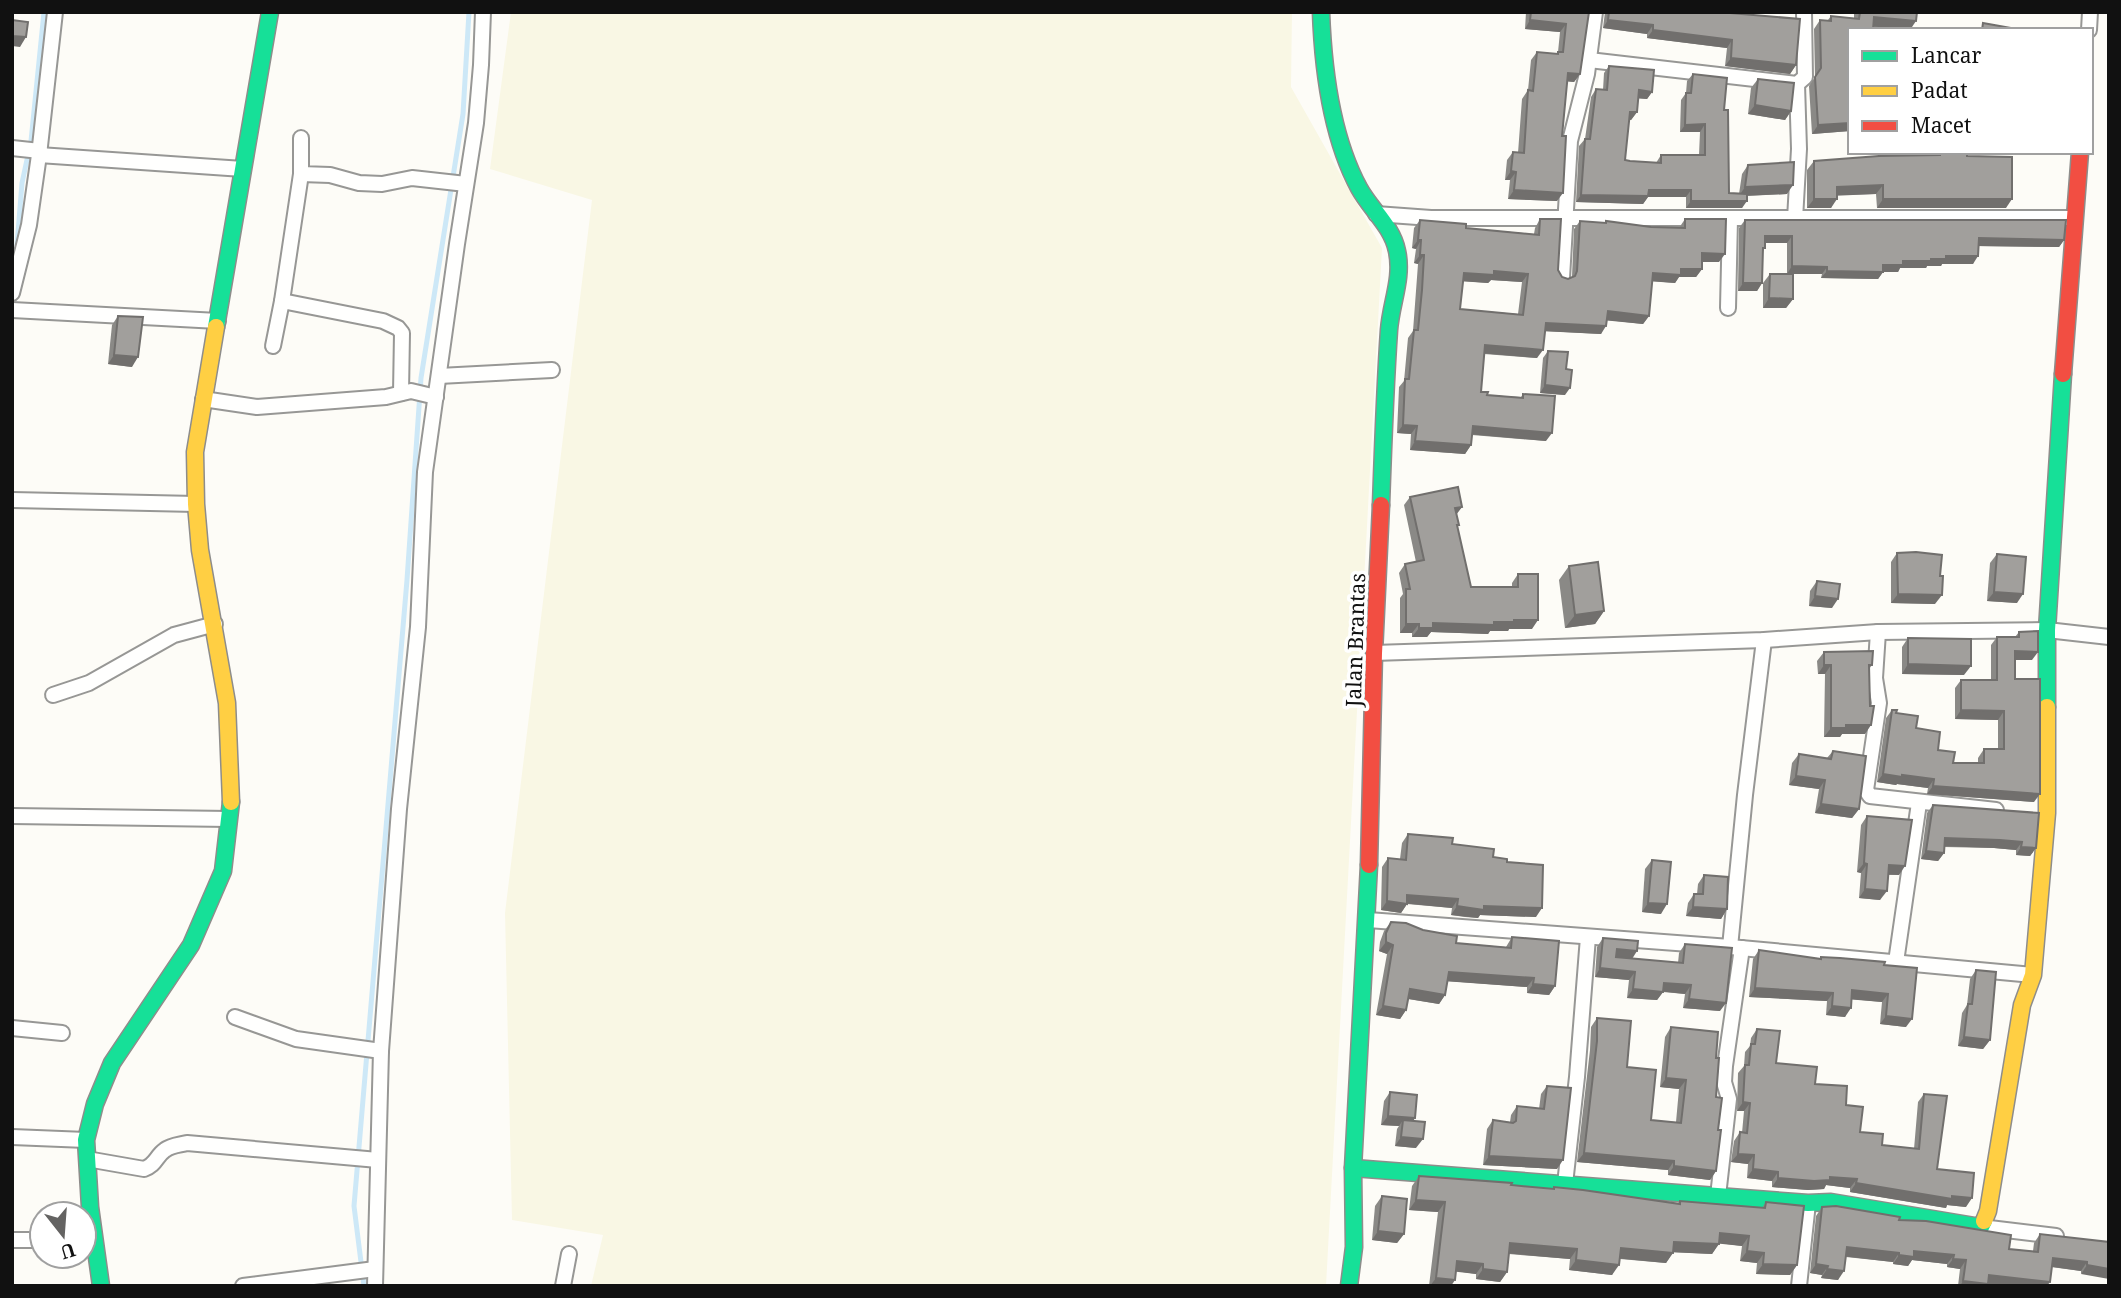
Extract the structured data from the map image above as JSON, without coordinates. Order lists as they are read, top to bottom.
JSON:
{
  "streets": {
    "street": ["Jalan Brantas"]
  },
  "legend": ["Lancar", "Padat", "Macet"],
  "north": "bottom"
}
